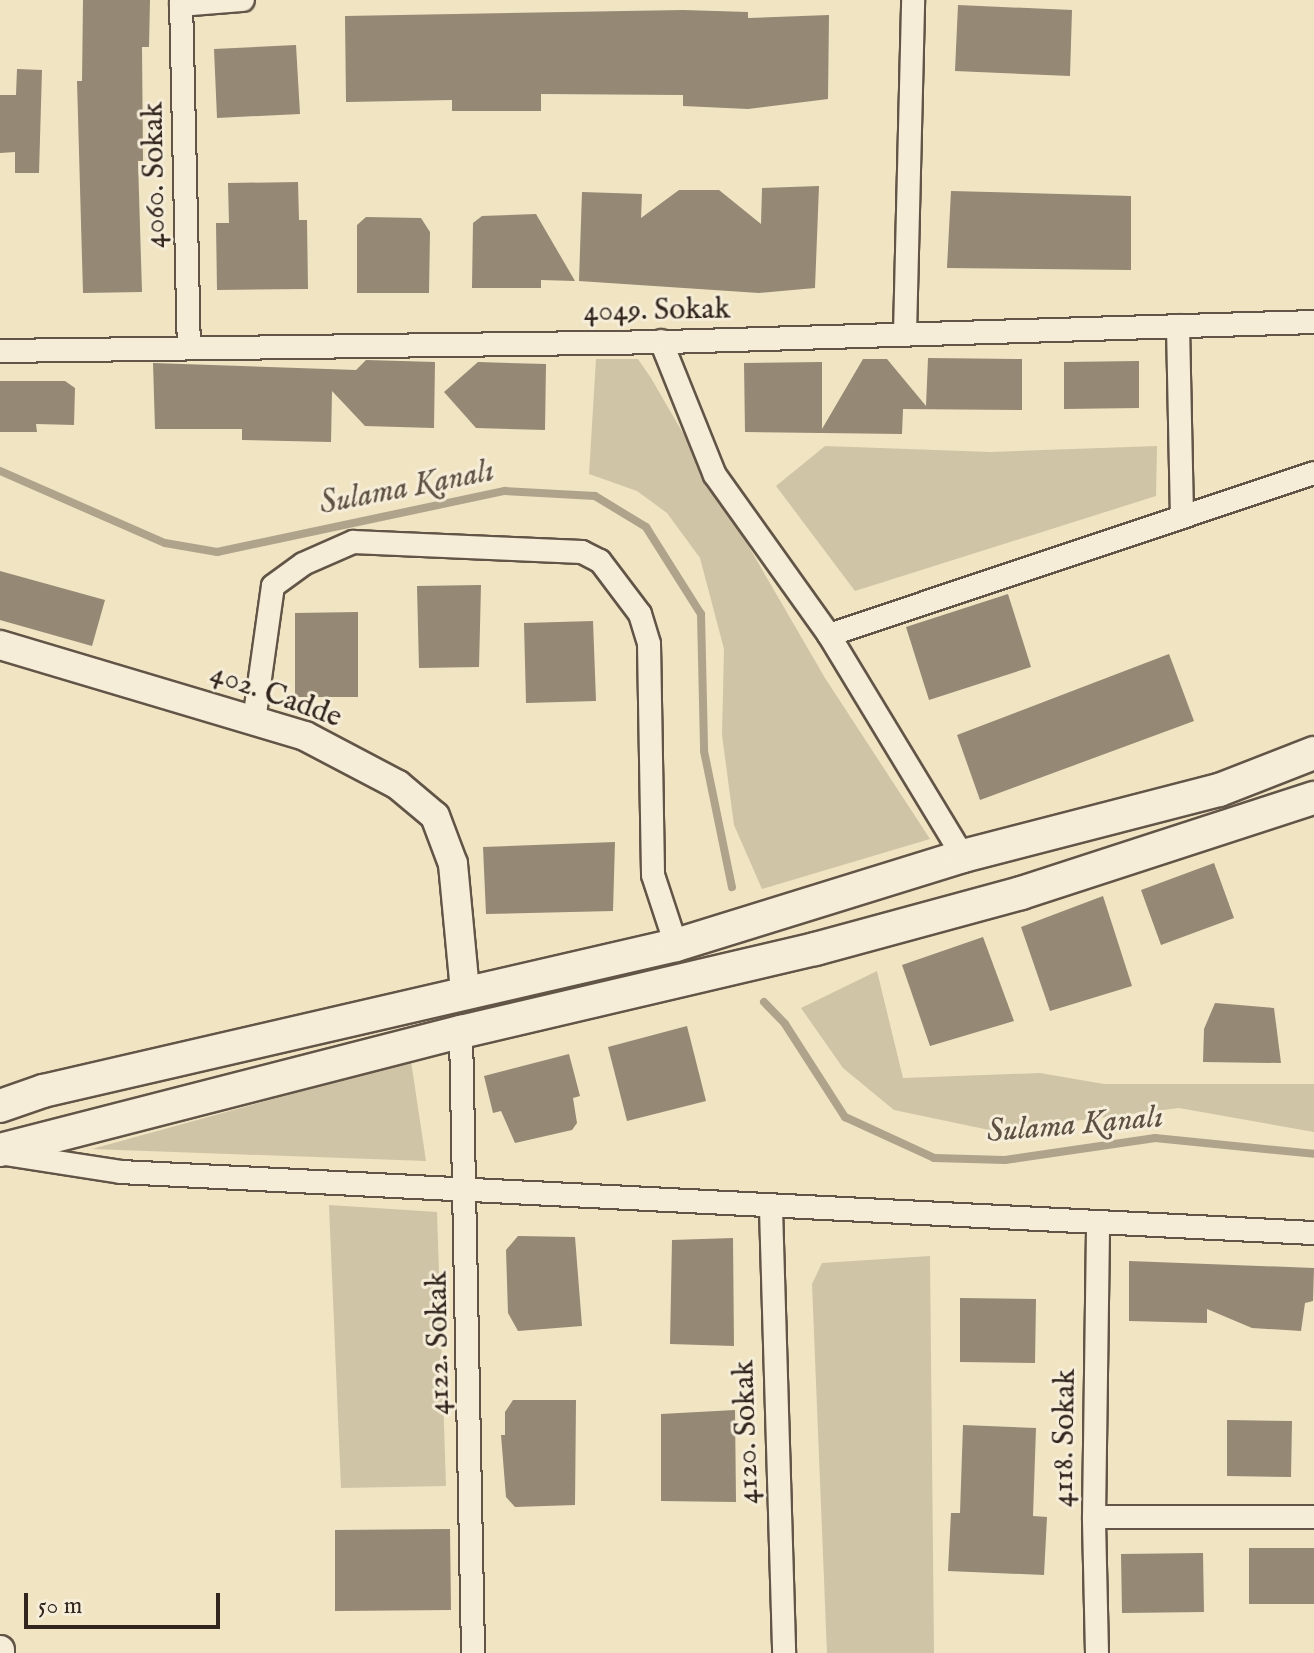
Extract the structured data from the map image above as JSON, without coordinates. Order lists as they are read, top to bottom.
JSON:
{
  "streets": {
    "street": [
      "4060. Sokak",
      "4049. Sokak",
      "402. Cadde",
      "4122. Sokak",
      "4120. Sokak",
      "4118. Sokak"
    ]
  },
  "crossings": [
    ["4060. Sokak", "4049. Sokak"]
  ],
  "water": ["Sulama Kanalı"],
  "scale_bar": "50 m"
}
